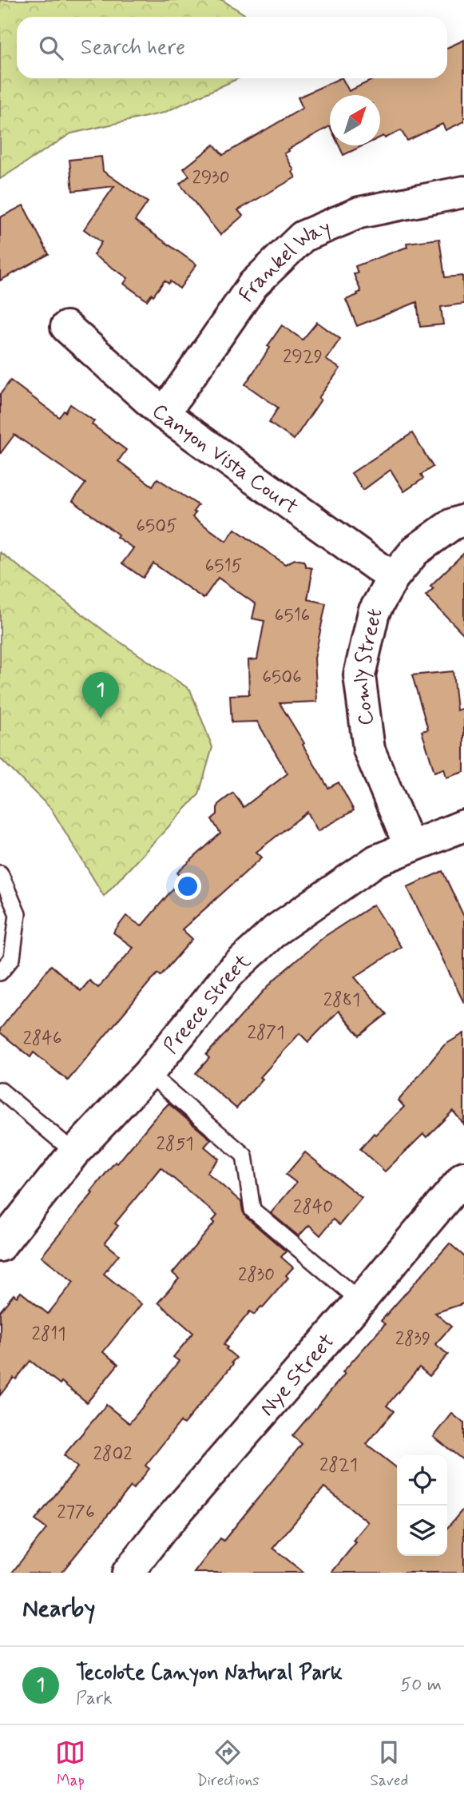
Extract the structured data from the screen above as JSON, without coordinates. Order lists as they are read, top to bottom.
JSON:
{
  "streets": {
    "street": [
      "Frankel Way",
      "Canyon Vista Court",
      "Comly Street",
      "Preece Street",
      "Nye Street"
    ]
  },
  "crossings": [
    ["Frankel Way", "Canyon Vista Court"],
    ["Canyon Vista Court", "Comly Street"],
    ["Comly Street", "Preece Street"]
  ],
  "house_numbers": [
    "2930",
    "2929",
    "6505",
    "6515",
    "6516",
    "6506",
    "2881",
    "2871",
    "2846",
    "2851",
    "2840",
    "2830",
    "2811",
    "2839",
    "2802",
    "2821",
    "2776"
  ],
  "north": "top right",
  "page": {
    "search": "Search here",
    "pins": "1",
    "heading": "Nearby",
    "list": [
      {
        "mark": "1",
        "name": "Tecolote Canyon Natural Park",
        "note": "Park",
        "value": "50 m"
      }
    ],
    "nav": ["Map", "Directions", "Saved"]
  }
}
